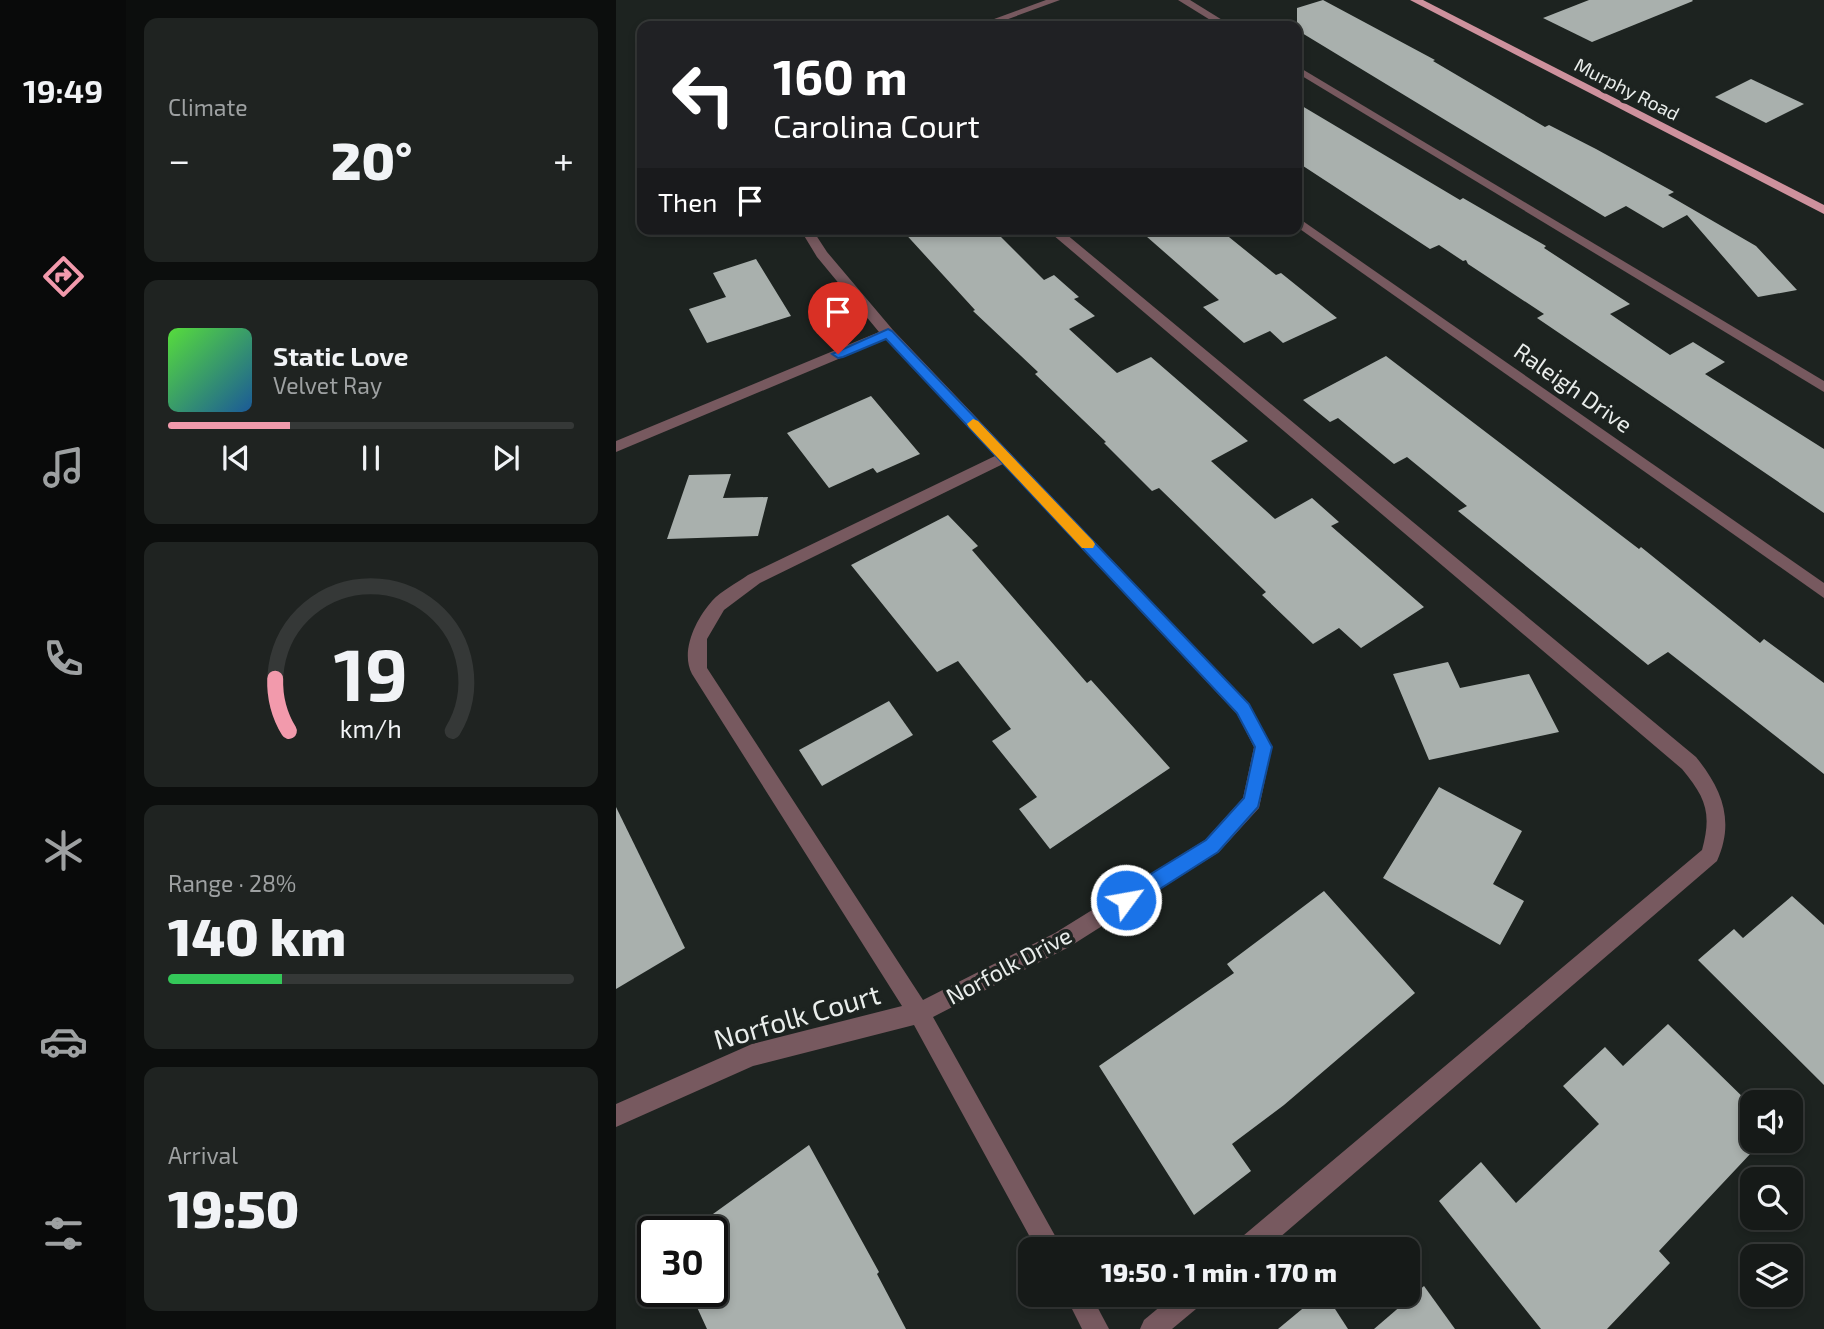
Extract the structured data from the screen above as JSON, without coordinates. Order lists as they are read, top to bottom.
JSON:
{
  "streets": {
    "main road": ["Murphy Road"],
    "street": ["Raleigh Drive", "Norfolk Drive", "Norfolk Court"]
  },
  "crossings": [
    ["Norfolk Drive", "Norfolk Court"]
  ],
  "page": {
    "tabs": "19:49",
    "tile": [
      "Climate",
      ["Range · 28%", "140 km"],
      ["Arrival", "19:50"]
    ],
    "turn": ["160 m", "Carolina Court"],
    "heat": ["−", "20°", "+"],
    "then": "Then",
    "song": ["Static Love", "Velvet Ray"],
    "limit": "30",
    "trip": "19:50 · 1 min · 170 m",
    "gauge": ["19", "km/h"]
  }
}
